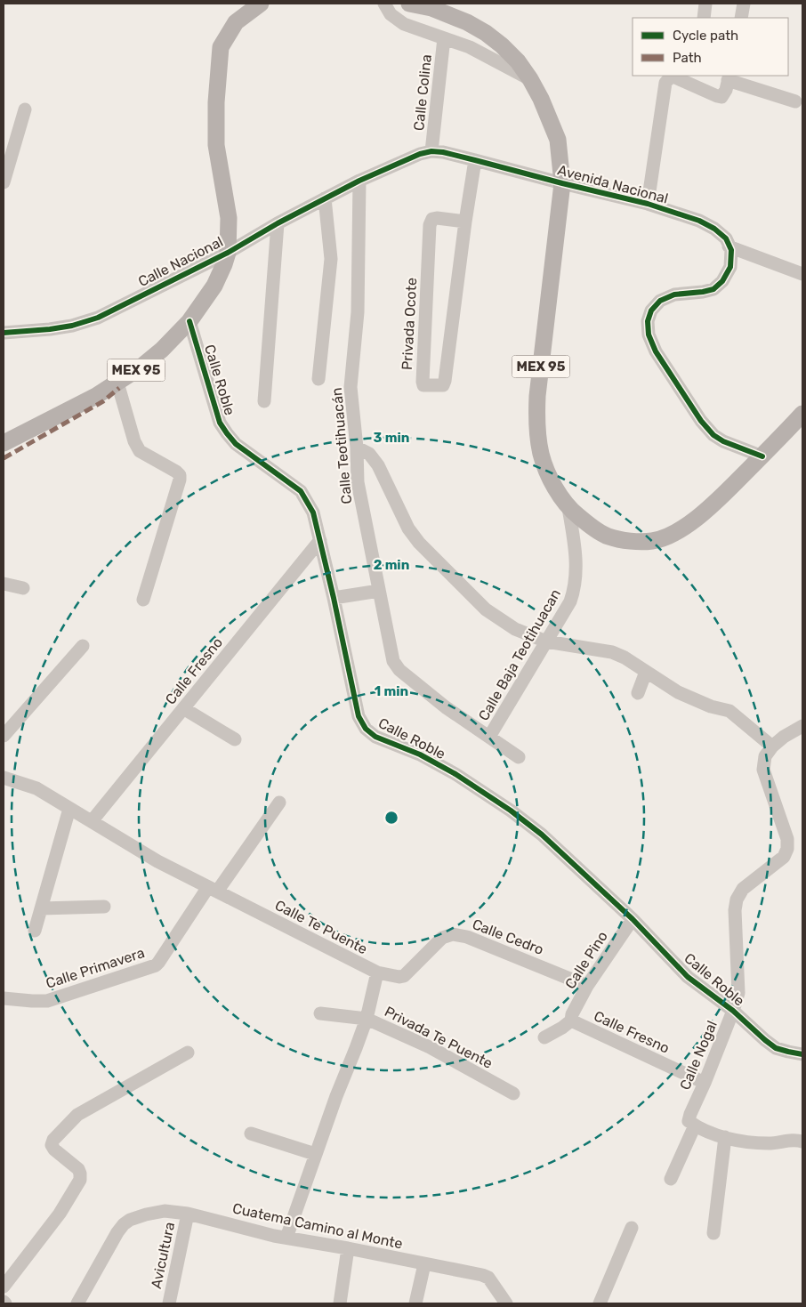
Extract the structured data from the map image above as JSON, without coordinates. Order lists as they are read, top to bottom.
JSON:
{
  "streets": {
    "main road": ["MEX 95"],
    "street": [
      "Calle Colina",
      "Avenida Nacional",
      "Calle Nacional",
      "Privada Ocote",
      "Calle Roble",
      "Calle Teotihuacán",
      "Calle Baja Teotihuacan",
      "Calle Fresno",
      "Calle Te Puente",
      "Calle Cedro",
      "Calle Pino",
      "Calle Primavera",
      "Privada Te Puente",
      "Calle Nogal",
      "Cuatema Camino al Monte",
      "Avicultura"
    ]
  },
  "crossings": [
    ["Calle Colina", "Avenida Nacional"],
    ["Avenida Nacional", "Calle Nacional"],
    ["Avenida Nacional", "Privada Ocote"],
    ["Avenida Nacional", "MEX 95"],
    ["Avenida Nacional", "Calle Teotihuacán"],
    ["Calle Nacional", "MEX 95"],
    ["Calle Nacional", "Calle Teotihuacán"],
    ["MEX 95", "Calle Roble"],
    ["MEX 95", "Calle Baja Teotihuacan"],
    ["Calle Roble", "Calle Fresno"],
    ["Calle Roble", "Calle Pino"],
    ["Calle Roble", "Calle Nogal"],
    ["Calle Teotihuacán", "Calle Baja Teotihuacan"],
    ["Calle Fresno", "Calle Te Puente"],
    ["Calle Fresno", "Calle Pino"],
    ["Calle Fresno", "Calle Nogal"],
    ["Calle Te Puente", "Calle Cedro"],
    ["Calle Te Puente", "Calle Primavera"],
    ["Calle Te Puente", "Privada Te Puente"],
    ["Calle Te Puente", "Cuatema Camino al Monte"],
    ["Calle Cedro", "Calle Pino"],
    ["Cuatema Camino al Monte", "Avicultura"]
  ],
  "legend": ["Cycle path", "Path"],
  "rings": ["3 min", "2 min", "1 min"]
}
